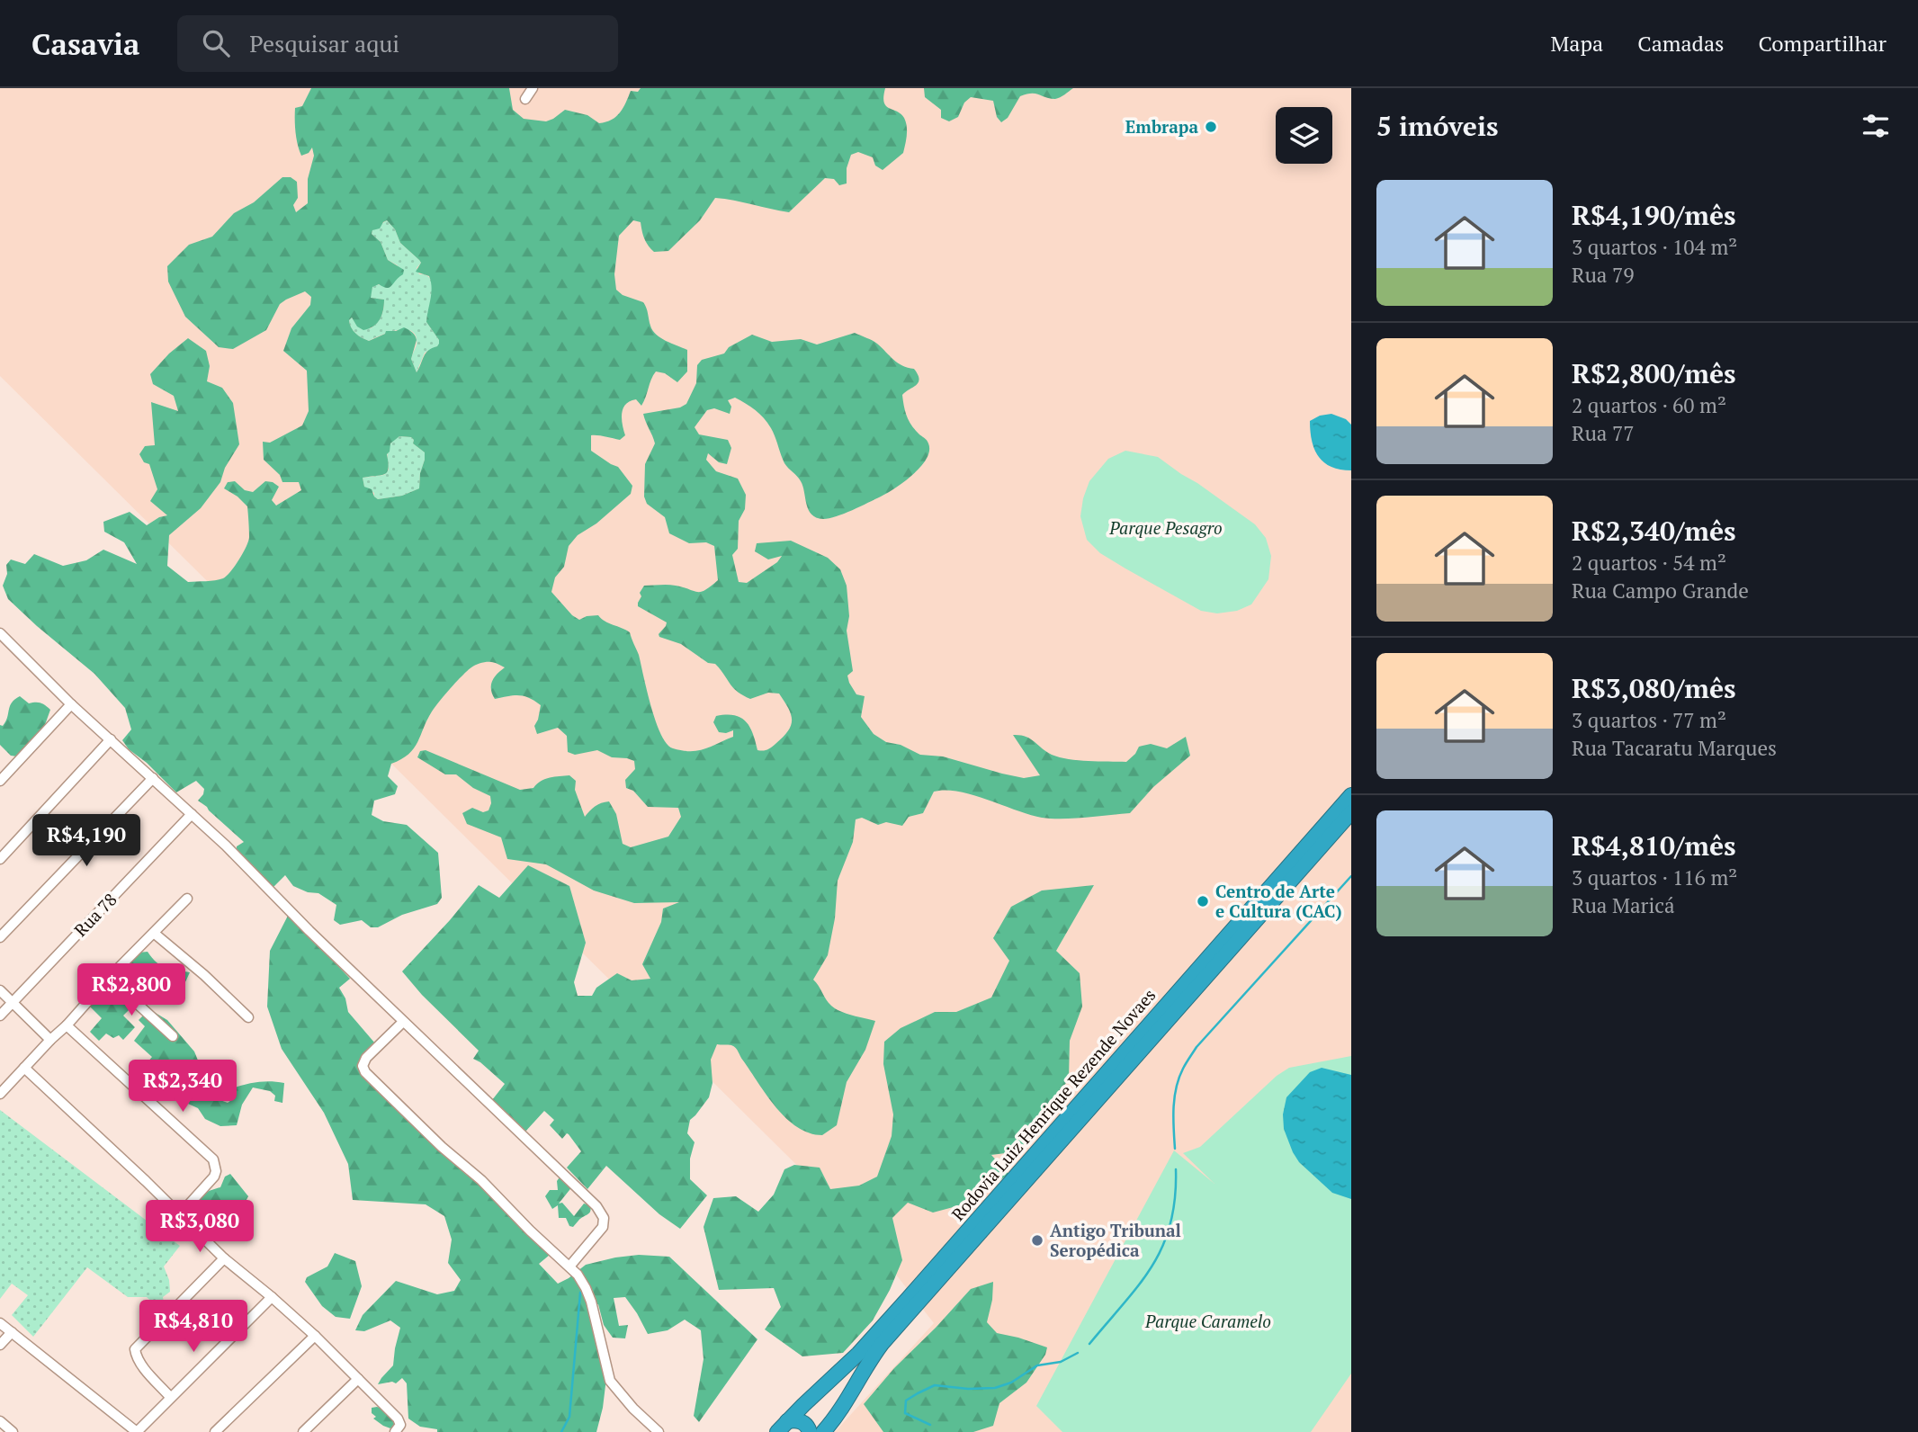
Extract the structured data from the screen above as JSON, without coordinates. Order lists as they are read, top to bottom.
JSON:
{
  "streets": {
    "highway": ["Rodovia Luiz Henrique Rezende Novaes"],
    "street": ["Rua 78"]
  },
  "parks": ["Parque Pesagro", "Parque Caramelo"],
  "places": ["Embrapa", "Centro de Arte e Cultura (CAC)", "Antigo Tribunal Seropédica"],
  "page": {
    "header": "Casavia",
    "search": "Pesquisar aqui",
    "nav": ["Mapa", "Camadas", "Compartilhar"],
    "heading": "5 imóveis",
    "list": [
      {
        "name": "R$4,190/mês",
        "note": "3 quartos · 104 m² · Rua 79"
      },
      {
        "name": "R$2,800/mês",
        "note": "2 quartos · 60 m² · Rua 77"
      },
      {
        "name": "R$2,340/mês",
        "note": "2 quartos · 54 m² · Rua Campo Grande"
      },
      {
        "name": "R$3,080/mês",
        "note": "3 quartos · 77 m² · Rua Tacaratu Marques"
      },
      {
        "name": "R$4,810/mês",
        "note": "3 quartos · 116 m² · Rua Maricá"
      }
    ],
    "price": [
      "R$4,190",
      "R$2,800",
      "R$2,340",
      "R$3,080",
      "R$4,810"
    ]
  }
}
